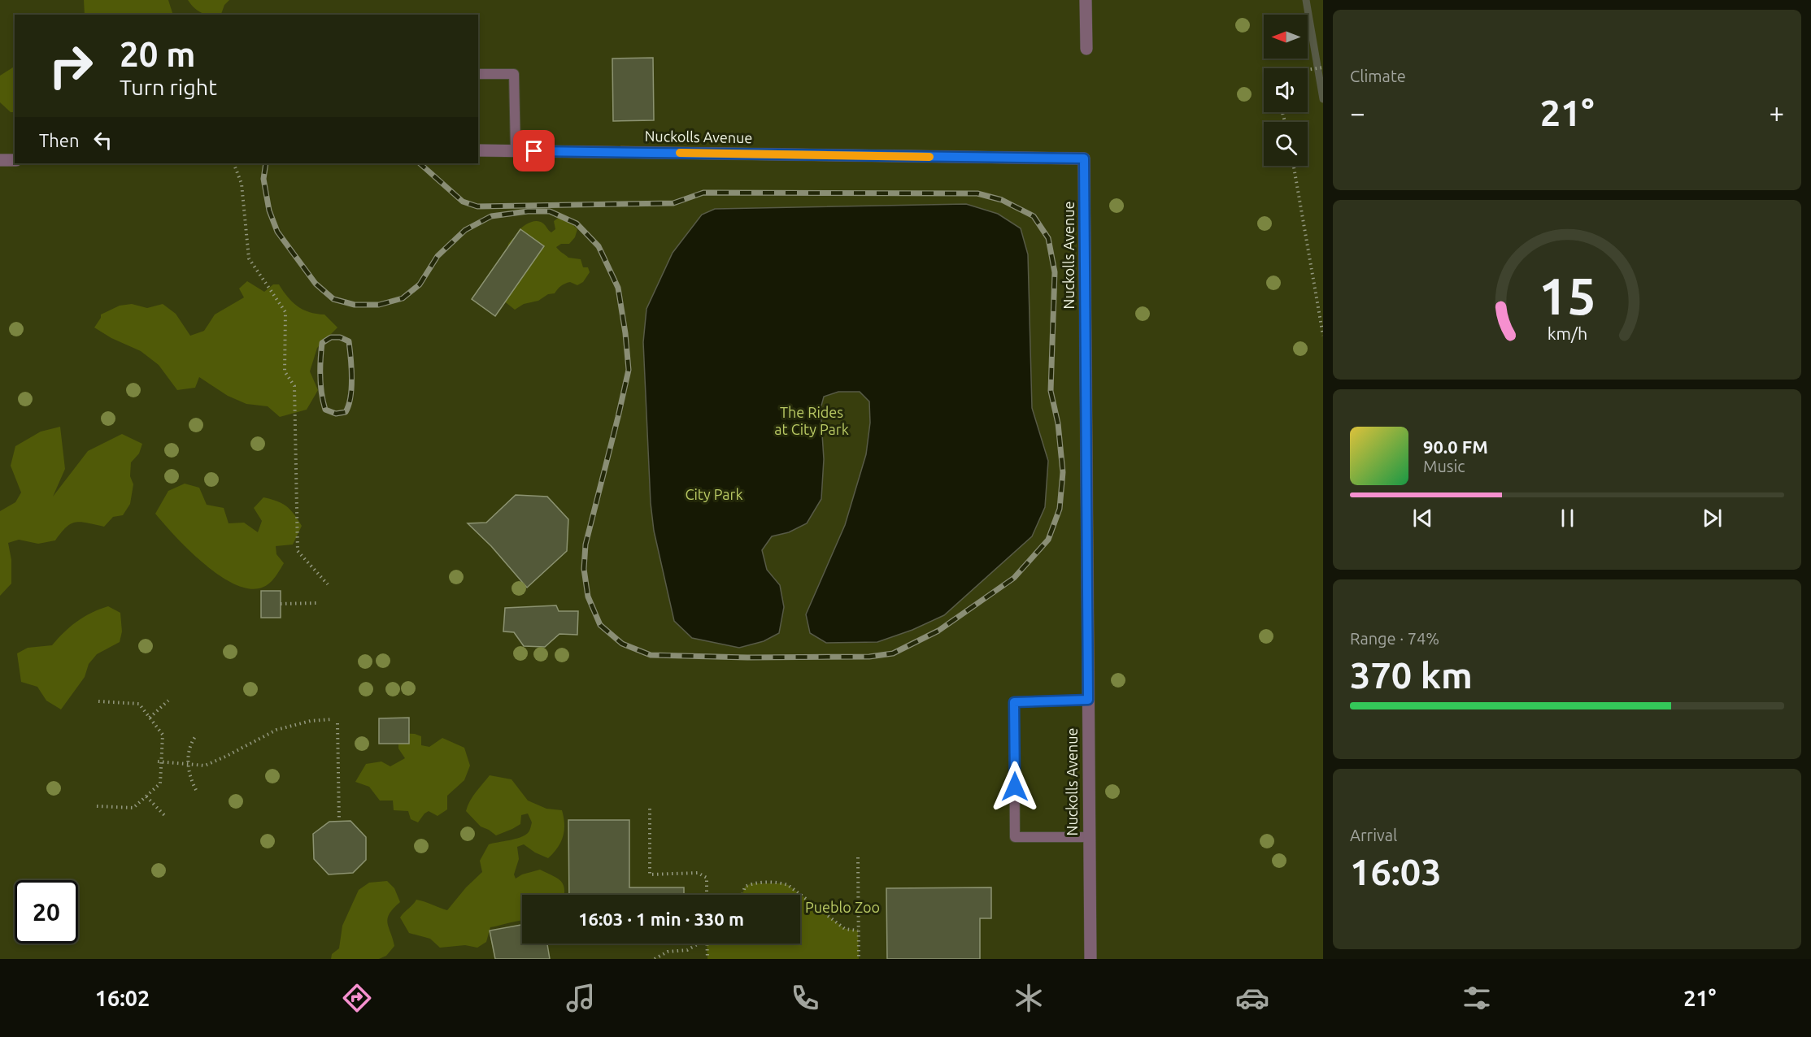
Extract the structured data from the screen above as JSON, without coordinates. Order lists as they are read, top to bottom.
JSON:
{
  "streets": {
    "street": ["Nuckolls Avenue"]
  },
  "parks": ["The Rides at City Park", "City Park", "Pueblo Zoo"],
  "north": "left",
  "page": {
    "tile": [
      "Climate",
      ["Range · 74%", "370 km"],
      ["Arrival", "16:03"]
    ],
    "turn": ["20 m", "Turn right"],
    "heat": ["−", "21°", "+"],
    "then": "Then",
    "song": ["90.0 FM", "Music"],
    "limit": "20",
    "trip": "16:03 · 1 min · 330 m",
    "tabs": ["16:02", "21°"],
    "gauge": ["15", "km/h"]
  }
}
